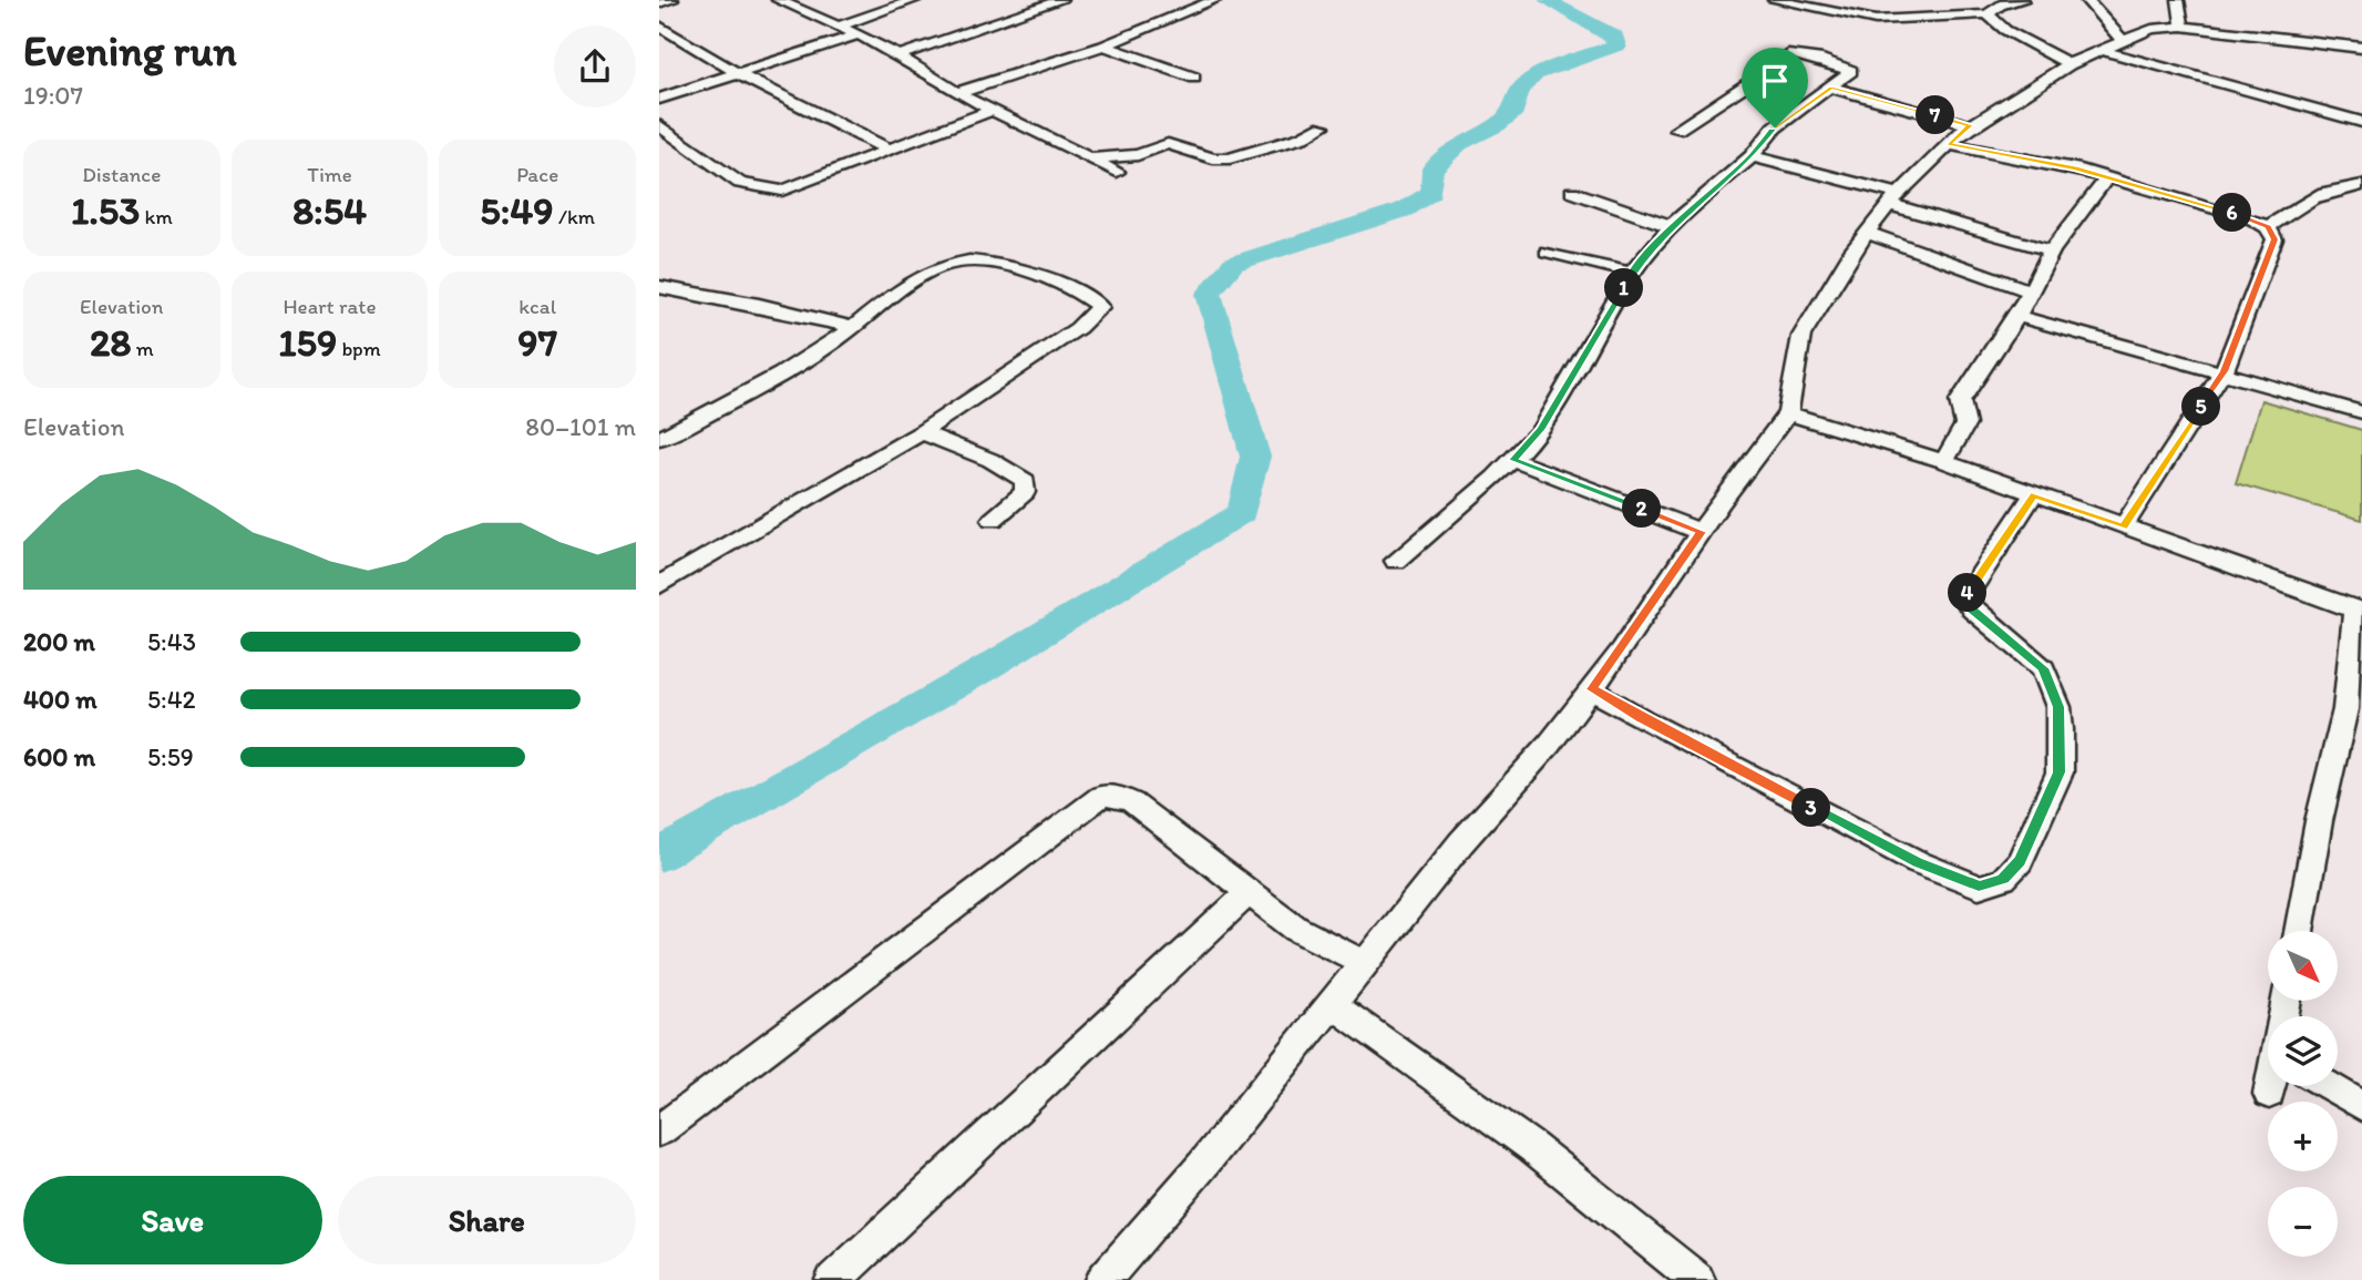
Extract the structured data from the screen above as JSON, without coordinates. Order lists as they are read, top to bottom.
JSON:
{
  "north": "bottom right",
  "page": {
    "heading": ["Evening run", "19:07"],
    "pins": [
      "7",
      "6",
      "1",
      "5",
      "2",
      "4",
      "3"
    ],
    "stats": [
      ["Distance", "1.53 km"],
      ["Time", "8:54"],
      ["Pace", "5:49 /km"],
      ["Elevation", "28 m"],
      ["Heart rate", "159 bpm"],
      ["kcal", "97"]
    ],
    "chart": ["Elevation", "80–101 m"],
    "list": [
      {
        "name": "200 m",
        "note": "5:43"
      },
      {
        "name": "400 m",
        "note": "5:42"
      },
      {
        "name": "600 m",
        "note": "5:59"
      }
    ],
    "map_buttons": ["+", "−"],
    "buttons": ["Save", "Share"]
  }
}
